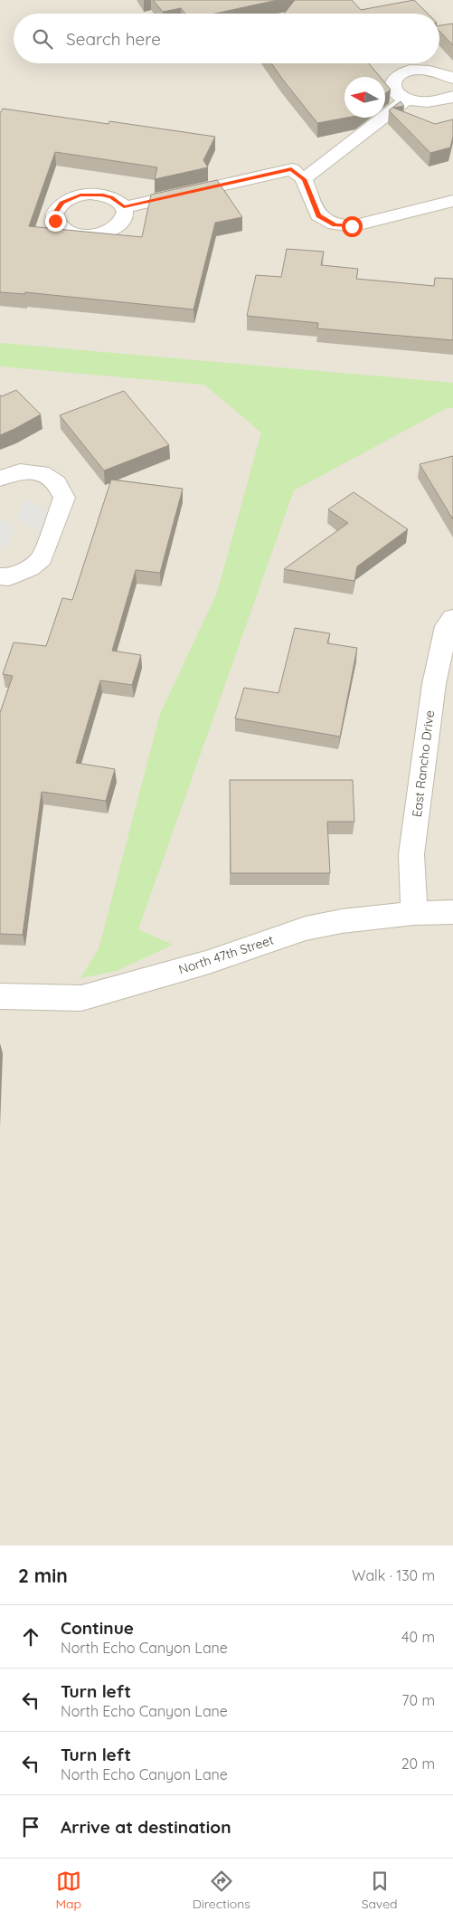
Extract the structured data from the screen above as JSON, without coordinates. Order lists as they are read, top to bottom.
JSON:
{
  "streets": {
    "street": ["East Rancho Drive", "North 47th Street"]
  },
  "crossings": [
    ["East Rancho Drive", "North 47th Street"]
  ],
  "north": "left",
  "page": {
    "search": "Search here",
    "heading": ["2 min", "Walk · 130 m"],
    "list": [
      ["Continue", "North Echo Canyon Lane", "40 m"],
      ["Turn left", "North Echo Canyon Lane", "70 m"],
      ["Turn left", "North Echo Canyon Lane", "20 m"],
      "Arrive at destination"
    ],
    "nav": ["Map", "Directions", "Saved"]
  }
}
